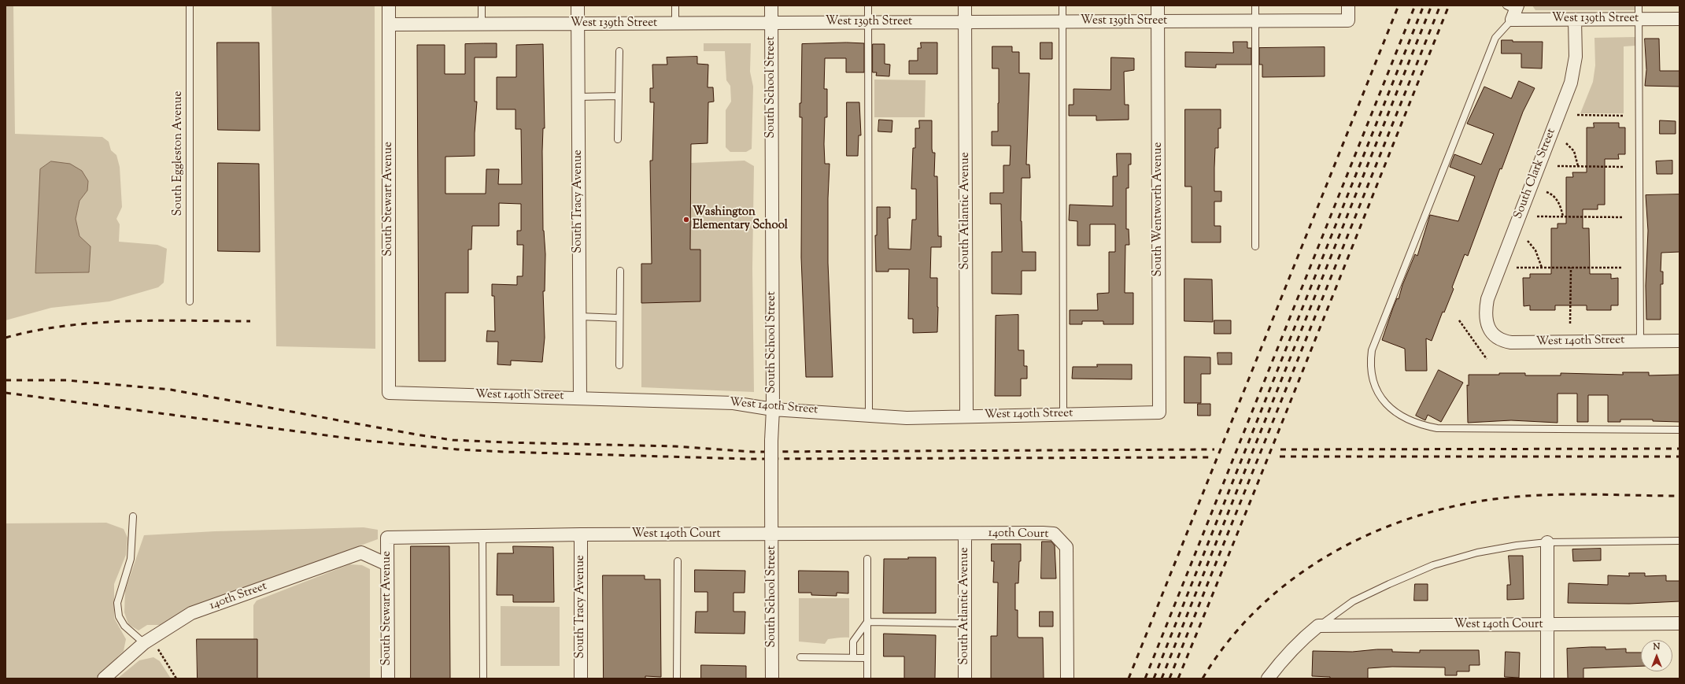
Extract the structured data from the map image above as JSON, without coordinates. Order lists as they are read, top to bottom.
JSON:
{
  "streets": {
    "street": [
      "West 139th Street",
      "South School Street",
      "South Clark Street",
      "South Stewart Avenue",
      "South Tracy Avenue",
      "South Wentworth Avenue",
      "South Atlantic Avenue",
      "West 140th Street",
      "West 140th Court",
      "140th Court",
      "140th Street"
    ],
    "lane": ["South Eggleston Avenue"]
  },
  "crossings": [
    ["West 139th Street", "South School Street"],
    ["West 139th Street", "South Clark Street"],
    ["West 139th Street", "South Stewart Avenue"],
    ["West 139th Street", "South Tracy Avenue"],
    ["West 139th Street", "South Wentworth Avenue"],
    ["West 139th Street", "South Atlantic Avenue"],
    ["South School Street", "West 140th Street"],
    ["South School Street", "West 140th Court"],
    ["South Clark Street", "West 140th Street"],
    ["South Stewart Avenue", "West 140th Street"],
    ["South Stewart Avenue", "West 140th Court"],
    ["South Stewart Avenue", "140th Street"],
    ["South Tracy Avenue", "West 140th Street"],
    ["South Tracy Avenue", "West 140th Court"],
    ["South Wentworth Avenue", "West 140th Street"],
    ["South Atlantic Avenue", "West 140th Street"],
    ["South Atlantic Avenue", "West 140th Court"],
    ["South Atlantic Avenue", "140th Court"],
    ["West 140th Court", "140th Court"]
  ],
  "places": ["Washington Elementary School"],
  "north": "top"
}
